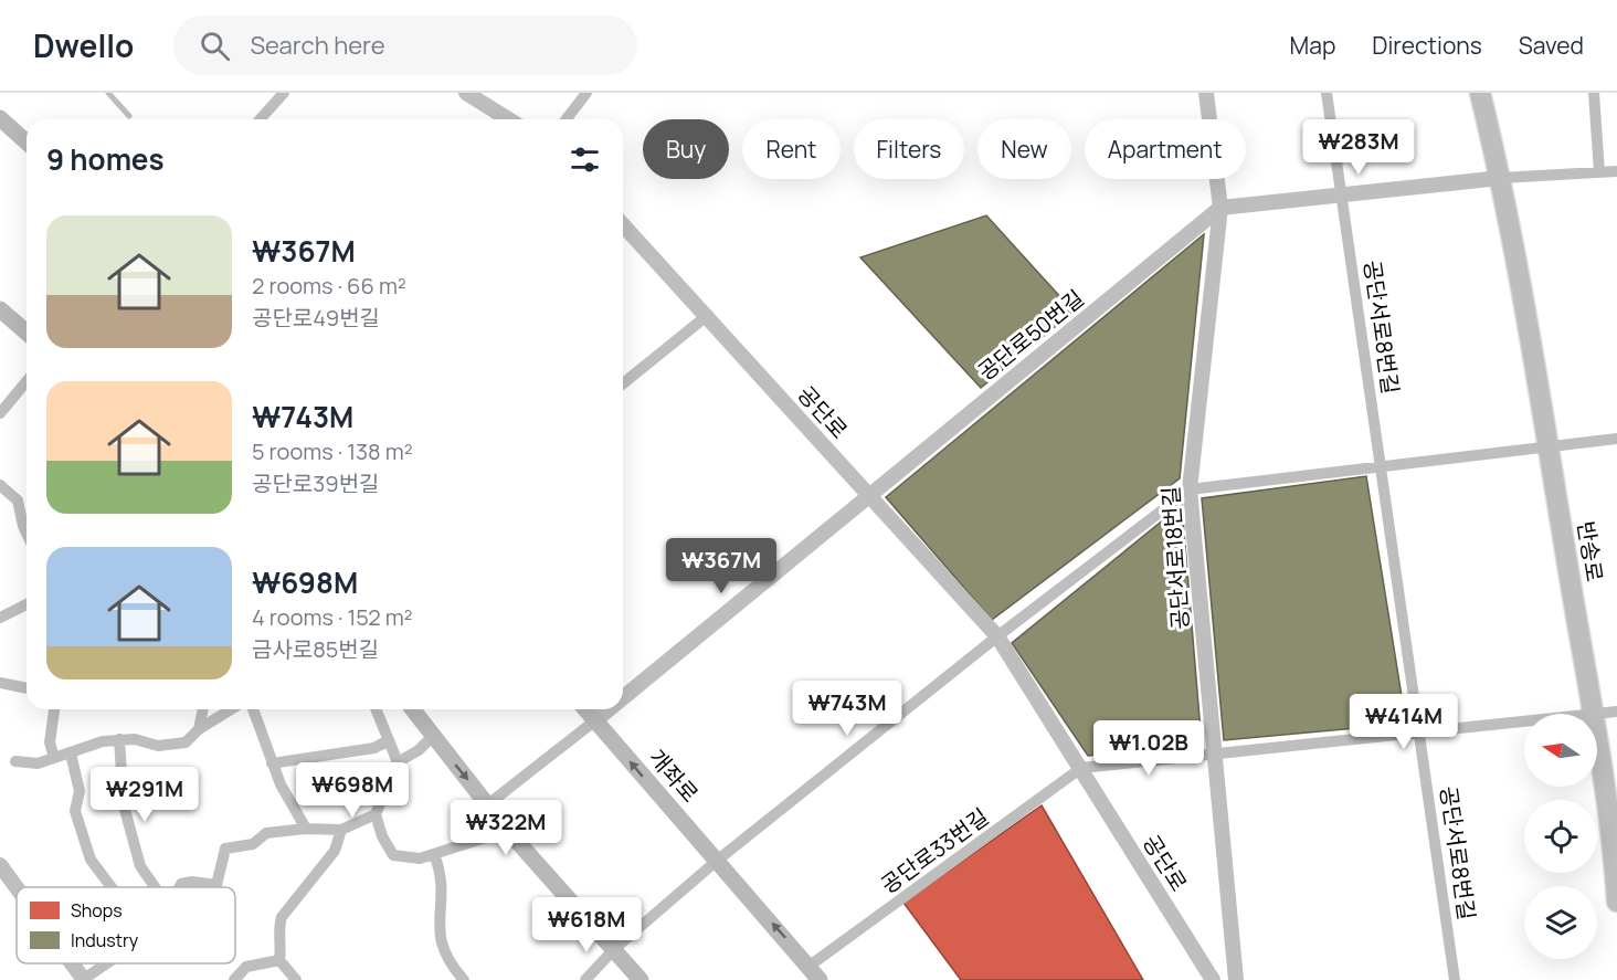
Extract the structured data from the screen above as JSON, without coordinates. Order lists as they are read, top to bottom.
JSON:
{
  "streets": {
    "main road": ["반송로", "개좌로"],
    "street": [
      "공단서로8번길",
      "공단로50번길",
      "공단로",
      "공단서로18번길",
      "공단로33번길"
    ]
  },
  "crossings": [
    ["공단로50번길", "공단로"],
    ["공단로50번길", "공단서로18번길"],
    ["공단로50번길", "개좌로"],
    ["공단로", "공단로33번길"],
    ["개좌로", "공단로33번길"]
  ],
  "legend": ["Shops", "Industry"],
  "north": "left",
  "page": {
    "header": "Dwello",
    "search": "Search here",
    "nav": ["Map", "Directions", "Saved"],
    "price": [
      "₩283M",
      "₩367M",
      "₩743M",
      "₩414M",
      "₩1.02B",
      "₩698M",
      "₩291M",
      "₩322M",
      "₩618M"
    ],
    "chip": [
      "Buy",
      "Rent",
      "Filters",
      "New",
      "Apartment"
    ],
    "heading": "9 homes",
    "list": [
      {
        "name": "₩367M",
        "note": "2 rooms · 66 m² · 공단로49번길"
      },
      {
        "name": "₩743M",
        "note": "5 rooms · 138 m² · 공단로39번길"
      },
      {
        "name": "₩698M",
        "note": "4 rooms · 152 m² · 금사로85번길"
      }
    ]
  }
}
